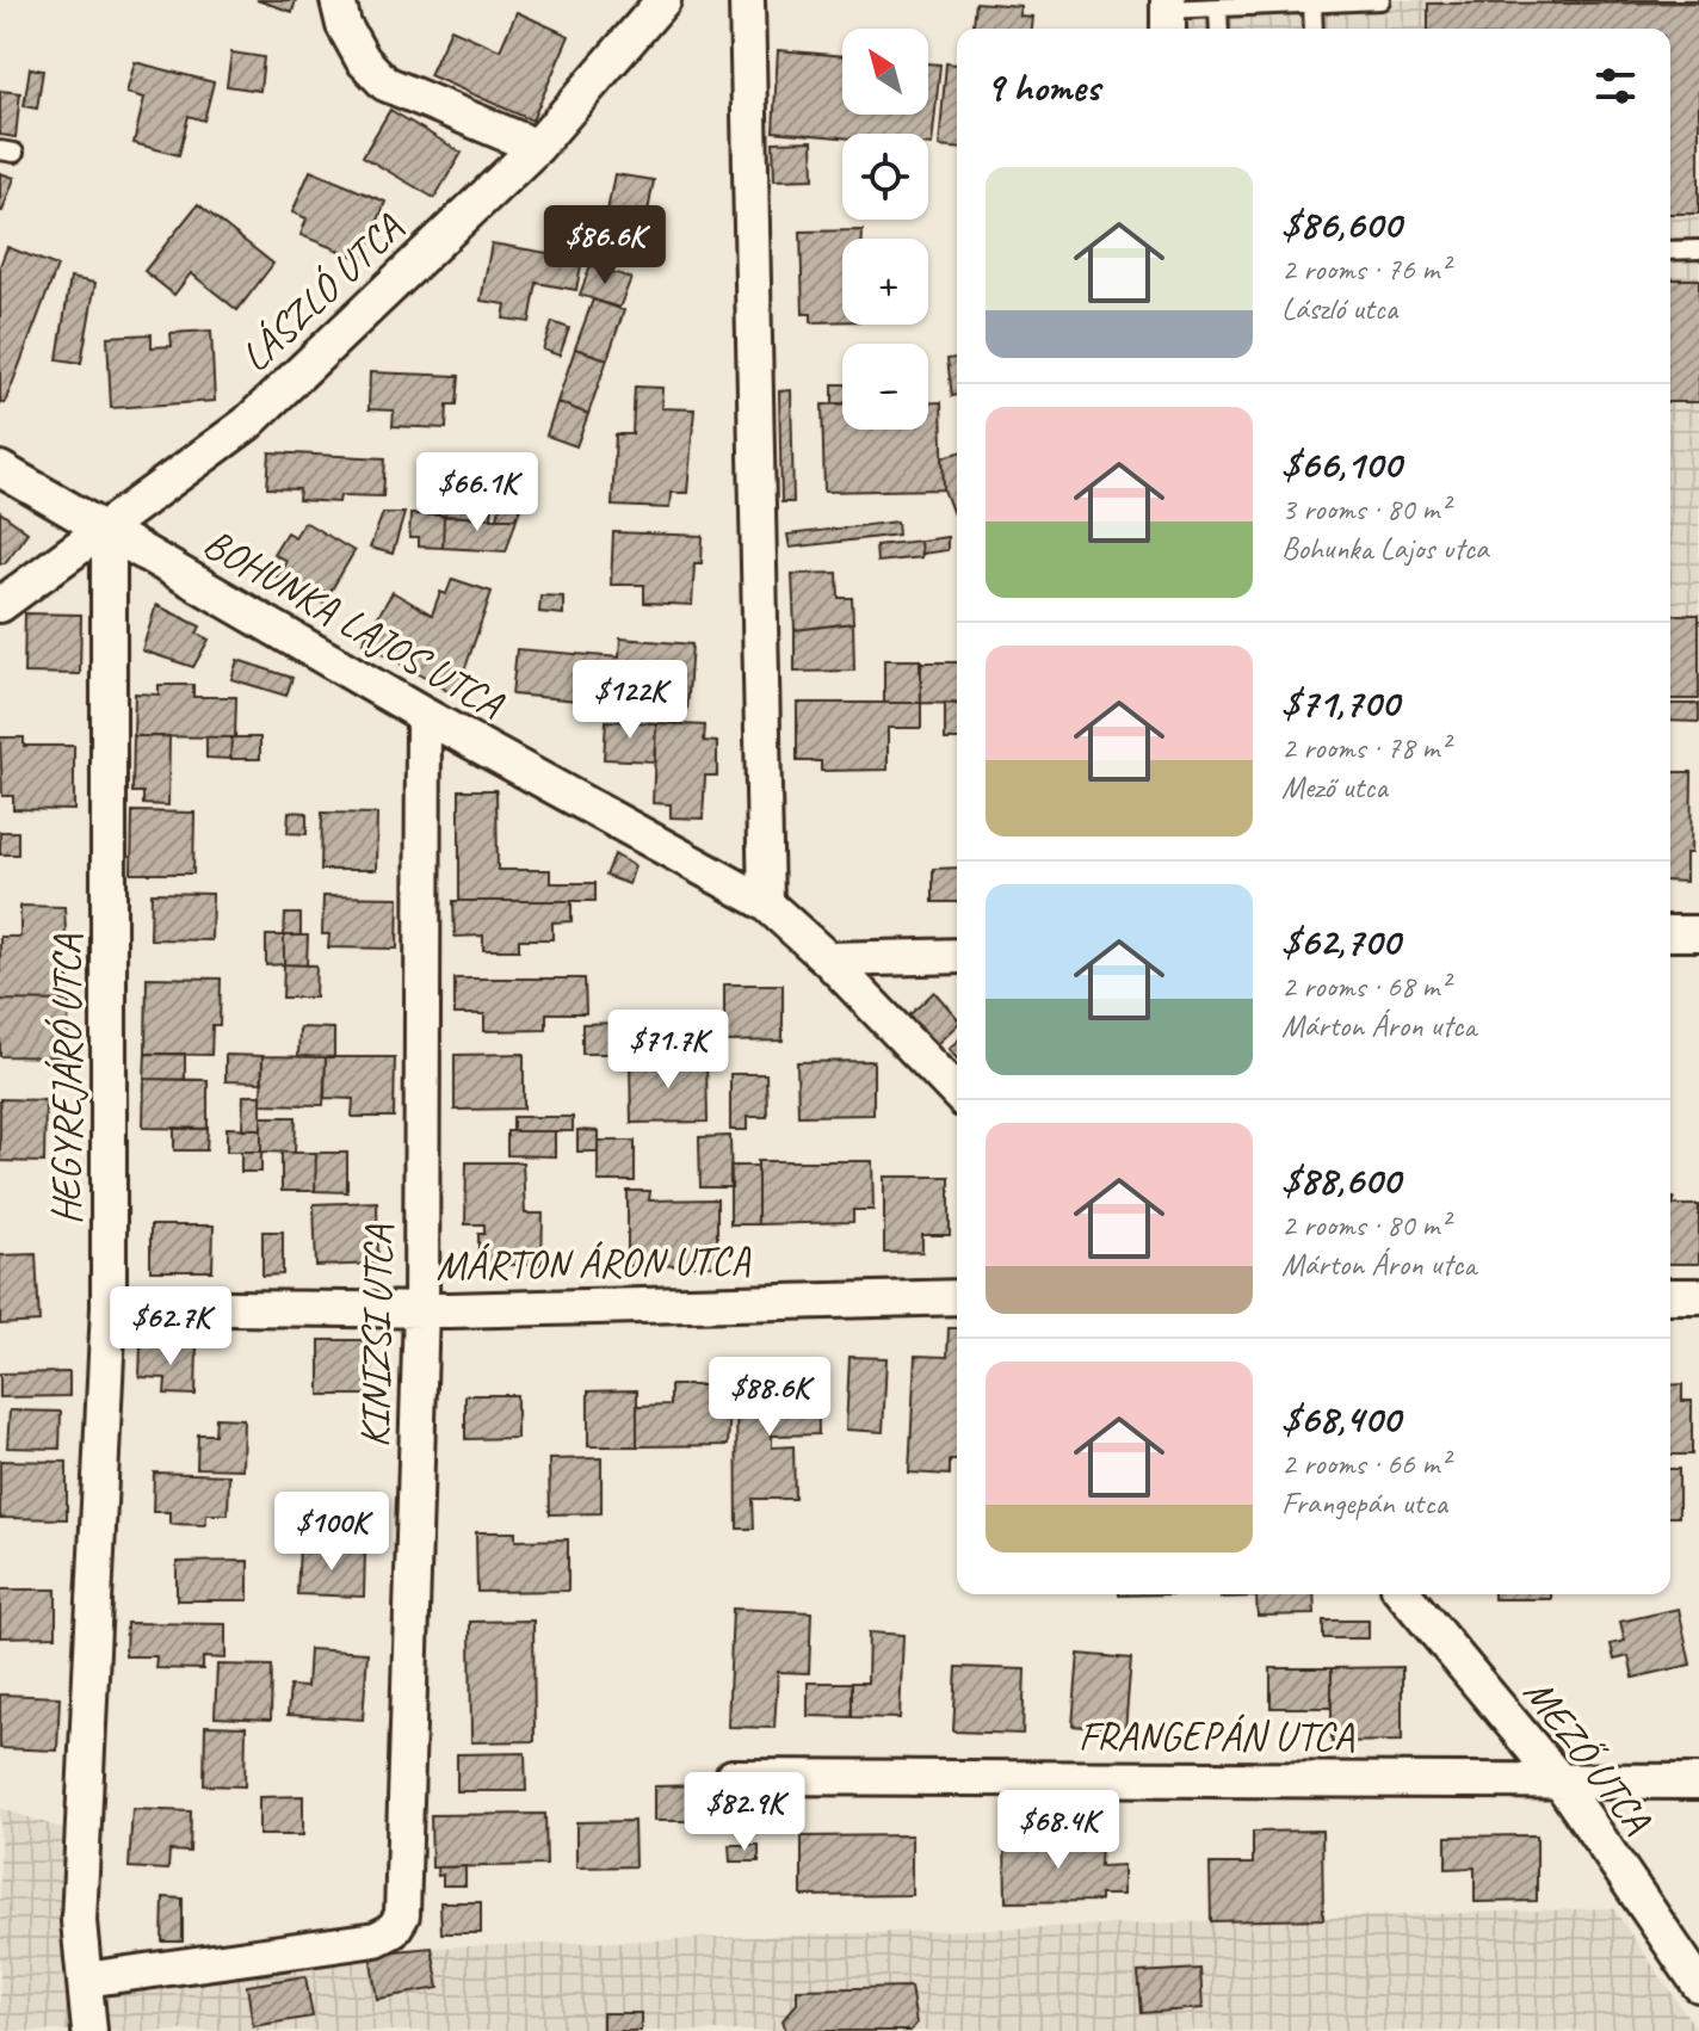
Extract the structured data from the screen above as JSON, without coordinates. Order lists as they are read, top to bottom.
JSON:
{
  "streets": {
    "street": [
      "LÁSZLÓ UTCA",
      "BOHUNKA LAJOS UTCA",
      "HEGYREJÁRÓ UTCA",
      "MÁRTON ÁRON UTCA",
      "KINIZSI UTCA",
      "FRANGEPÁN UTCA",
      "MEZŐ UTCA"
    ]
  },
  "crossings": [
    ["LÁSZLÓ UTCA", "BOHUNKA LAJOS UTCA"],
    ["LÁSZLÓ UTCA", "HEGYREJÁRÓ UTCA"],
    ["BOHUNKA LAJOS UTCA", "HEGYREJÁRÓ UTCA"],
    ["BOHUNKA LAJOS UTCA", "KINIZSI UTCA"],
    ["HEGYREJÁRÓ UTCA", "MÁRTON ÁRON UTCA"],
    ["HEGYREJÁRÓ UTCA", "KINIZSI UTCA"],
    ["MÁRTON ÁRON UTCA", "KINIZSI UTCA"],
    ["FRANGEPÁN UTCA", "MEZŐ UTCA"]
  ],
  "north": "top left",
  "page": {
    "map_buttons": ["+", "−"],
    "heading": "9 homes",
    "list": [
      {
        "name": "$86,600",
        "note": "2 rooms · 76 m² · László utca"
      },
      {
        "name": "$66,100",
        "note": "3 rooms · 80 m² · Bohunka Lajos utca"
      },
      {
        "name": "$71,700",
        "note": "2 rooms · 78 m² · Mező utca"
      },
      {
        "name": "$62,700",
        "note": "2 rooms · 68 m² · Márton Áron utca"
      },
      {
        "name": "$88,600",
        "note": "2 rooms · 80 m² · Márton Áron utca"
      },
      {
        "name": "$68,400",
        "note": "2 rooms · 66 m² · Frangepán utca"
      }
    ],
    "price": [
      "$86.6K",
      "$66.1K",
      "$122K",
      "$71.7K",
      "$62.7K",
      "$88.6K",
      "$100K",
      "$82.9K",
      "$68.4K"
    ]
  }
}
